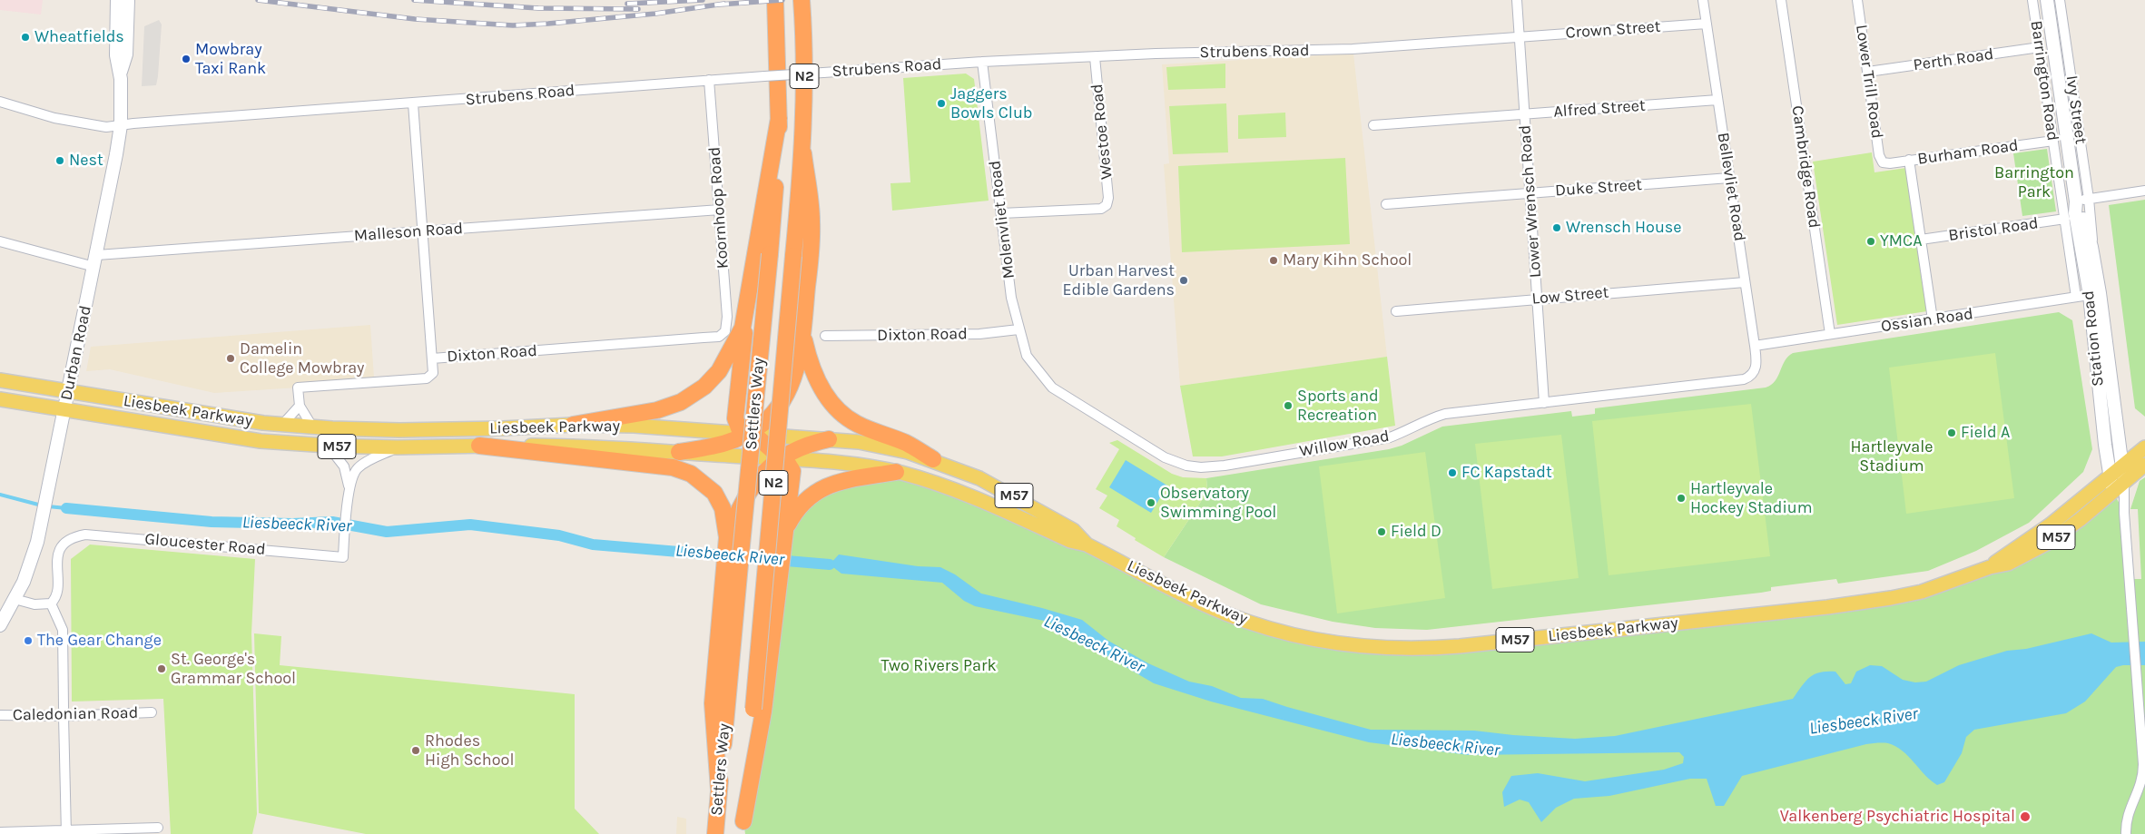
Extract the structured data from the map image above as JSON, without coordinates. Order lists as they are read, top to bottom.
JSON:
{
  "streets": {
    "highway": ["N2", "Settlers Way"],
    "main road": [
      "Station Road",
      "Durban Road",
      "Liesbeek Parkway",
      "M57"
    ],
    "street": [
      "Crown Street",
      "Strubens Road",
      "Perth Road",
      "Barrington Road",
      "Lower Trill Road",
      "Alfred Street",
      "Ivy Street",
      "Westoe Road",
      "Burham Road",
      "Cambridge Road",
      "Bellevliet Road",
      "Duke Street",
      "Lower Wrensch Road",
      "Koornhoop Road",
      "Molenvliet Road",
      "Bristol Road",
      "Malleson Road",
      "Low Street",
      "Ossian Road",
      "Dixton Road",
      "Willow Road",
      "Gloucester Road",
      "Caledonian Road"
    ]
  },
  "crossings": [
    ["Crown Street", "Strubens Road"],
    ["Crown Street", "Bellevliet Road"],
    ["Crown Street", "Lower Wrensch Road"],
    ["Strubens Road", "Westoe Road"],
    ["Strubens Road", "Lower Wrensch Road"],
    ["Strubens Road", "Koornhoop Road"],
    ["Strubens Road", "Molenvliet Road"],
    ["Strubens Road", "Durban Road"],
    ["Perth Road", "Barrington Road"],
    ["Perth Road", "Lower Trill Road"],
    ["Barrington Road", "Burham Road"],
    ["Barrington Road", "Bristol Road"],
    ["Barrington Road", "Ossian Road"],
    ["Barrington Road", "Station Road"],
    ["Lower Trill Road", "Burham Road"],
    ["Alfred Street", "Bellevliet Road"],
    ["Alfred Street", "Lower Wrensch Road"],
    ["Ivy Street", "Station Road"],
    ["Westoe Road", "Molenvliet Road"],
    ["Burham Road", "Station Road"],
    ["Cambridge Road", "Ossian Road"],
    ["Bellevliet Road", "Duke Street"],
    ["Bellevliet Road", "Low Street"],
    ["Bellevliet Road", "Ossian Road"],
    ["Bellevliet Road", "Willow Road"],
    ["Duke Street", "Lower Wrensch Road"],
    ["Lower Wrensch Road", "Low Street"],
    ["Lower Wrensch Road", "Willow Road"],
    ["Koornhoop Road", "Malleson Road"],
    ["Koornhoop Road", "Dixton Road"],
    ["Molenvliet Road", "Dixton Road"],
    ["Molenvliet Road", "Willow Road"],
    ["Malleson Road", "Durban Road"],
    ["Ossian Road", "Station Road"],
    ["Station Road", "Liesbeek Parkway"],
    ["Durban Road", "Liesbeek Parkway"],
    ["Liesbeek Parkway", "Gloucester Road"]
  ],
  "water": ["Liesbeeck River"],
  "parks": ["Barrington Park", "Hartleyvale Stadium", "Two Rivers Park"],
  "places": [
    "Wheatfields",
    "Mowbray Taxi Rank",
    "Jaggers Bowls Club",
    "Nest",
    "Wrensch House",
    "YMCA",
    "Mary Kihn School",
    "Urban Harvest Edible Gardens",
    "Damelin College Mowbray",
    "Sports and Recreation",
    "Field A",
    "FC Kapstadt",
    "Hartleyvale Hockey Stadium",
    "Observatory Swimming Pool",
    "Field D",
    "The Gear Change",
    "St. George's Grammar School",
    "Rhodes High School",
    "Valkenberg Psychiatric Hospital"
  ]
}
